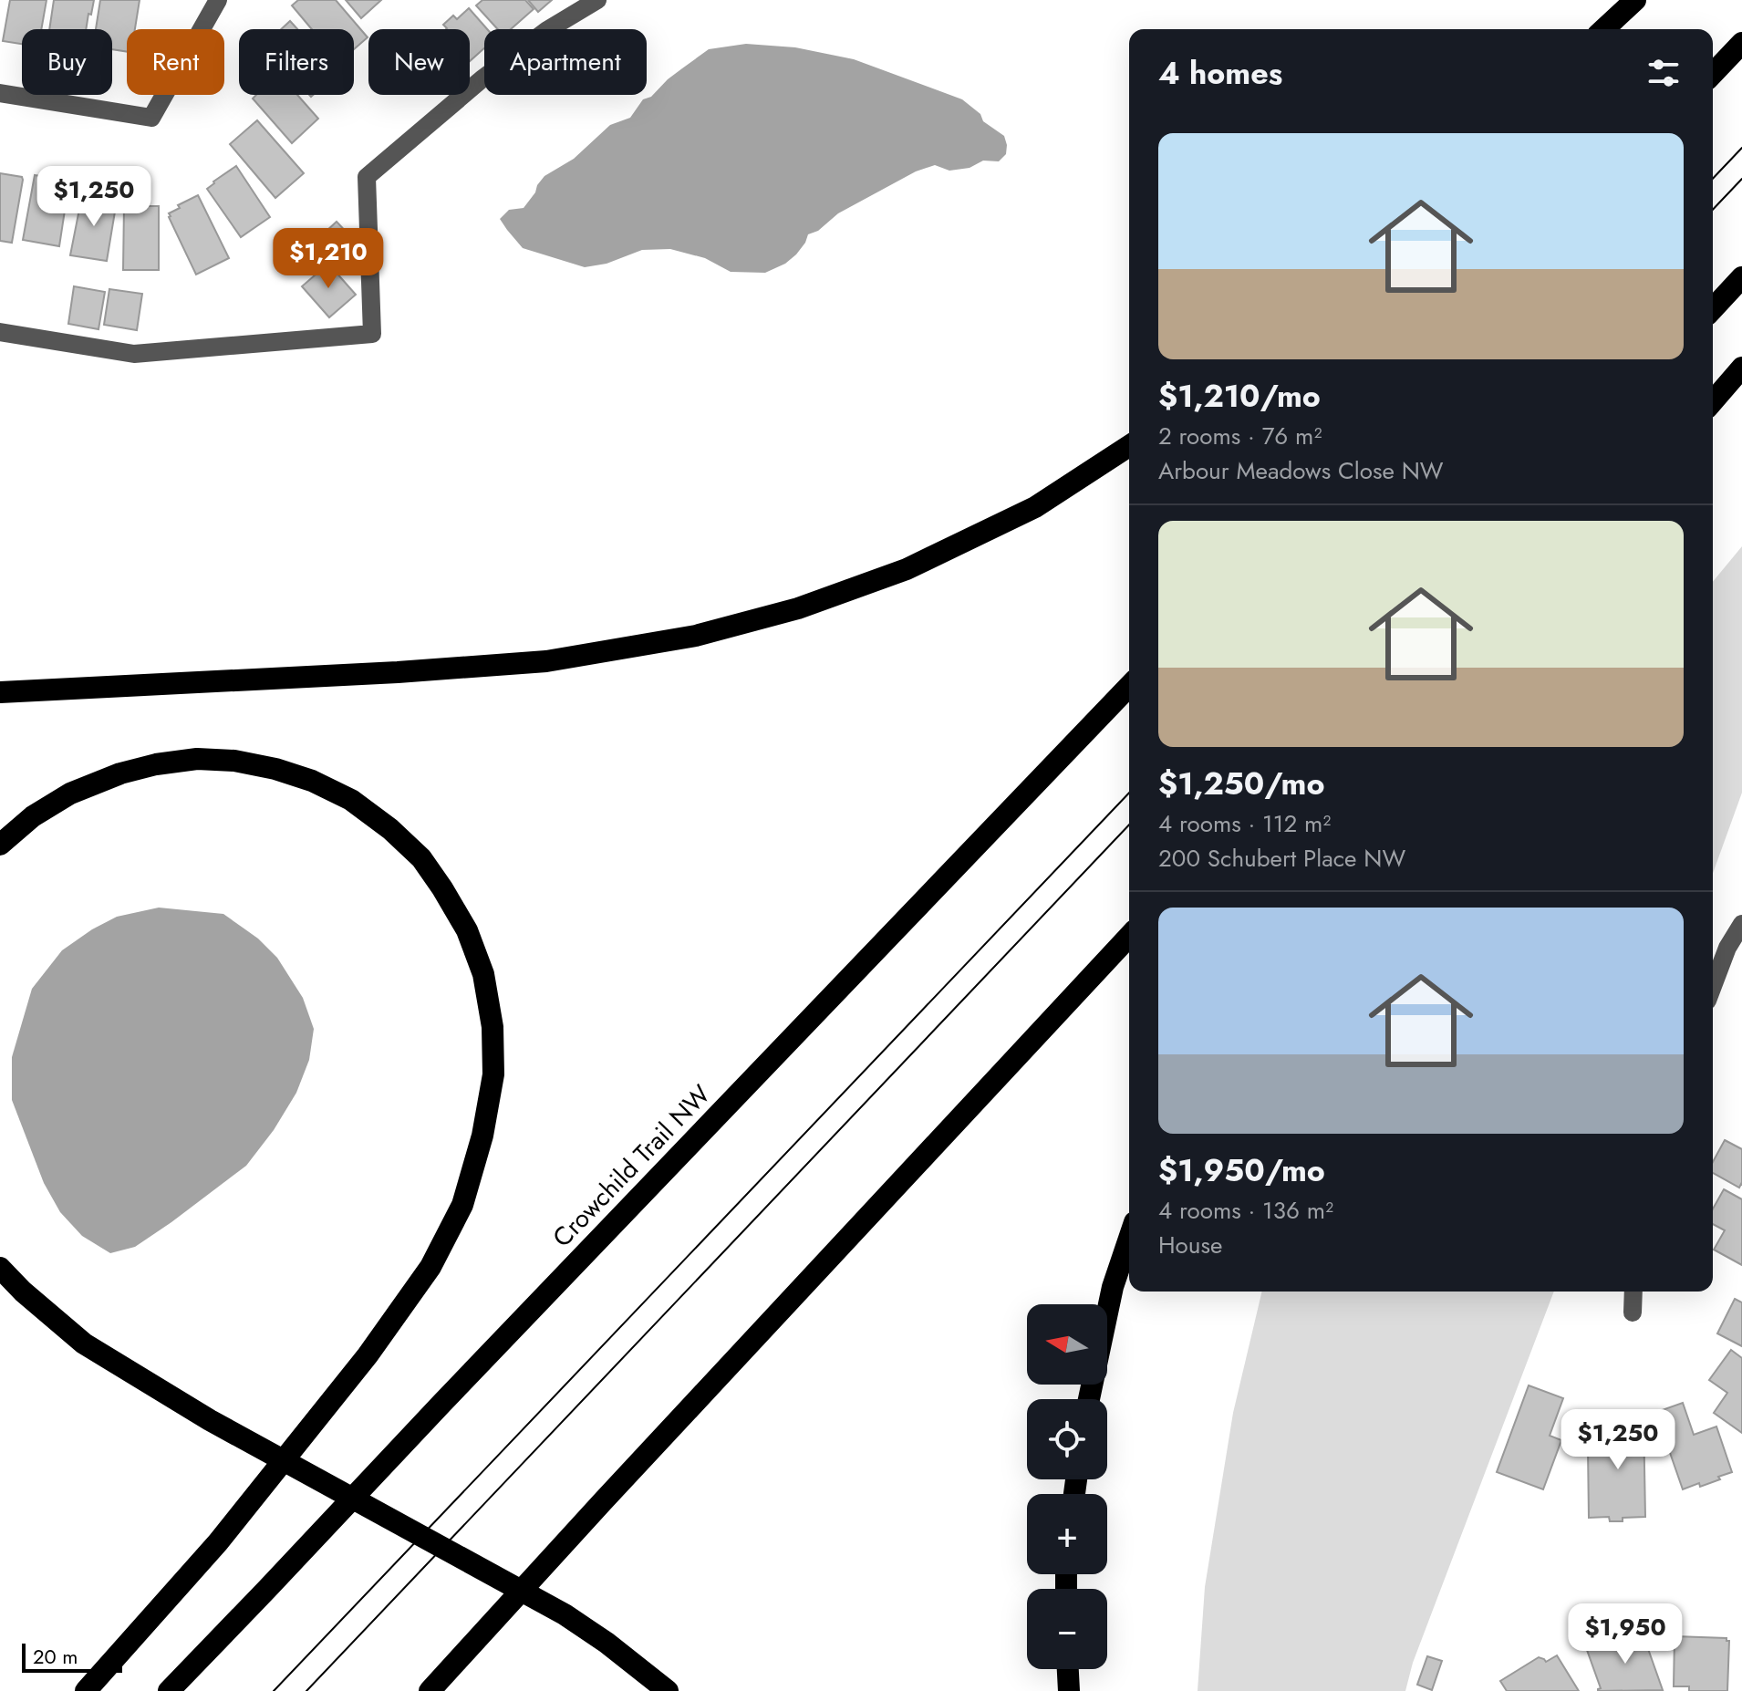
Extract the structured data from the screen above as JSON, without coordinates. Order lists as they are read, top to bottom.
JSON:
{
  "streets": {
    "highway": ["Crowchild Trail NW"]
  },
  "scale_bar": "20 m",
  "north": "left",
  "page": {
    "chip": [
      "Buy",
      "Rent",
      "Filters",
      "New",
      "Apartment"
    ],
    "heading": "4 homes",
    "list": [
      {
        "name": "$1,210/mo",
        "note": "2 rooms · 76 m² · Arbour Meadows Close NW"
      },
      {
        "name": "$1,250/mo",
        "note": "4 rooms · 112 m² · 200 Schubert Place NW"
      },
      {
        "name": "$1,950/mo",
        "note": "4 rooms · 136 m² · House"
      }
    ],
    "price": [
      "$1,250",
      "$1,210",
      "$1,250",
      "$1,950"
    ],
    "map_buttons": ["+", "−"],
    "scale": "20 m"
  }
}
